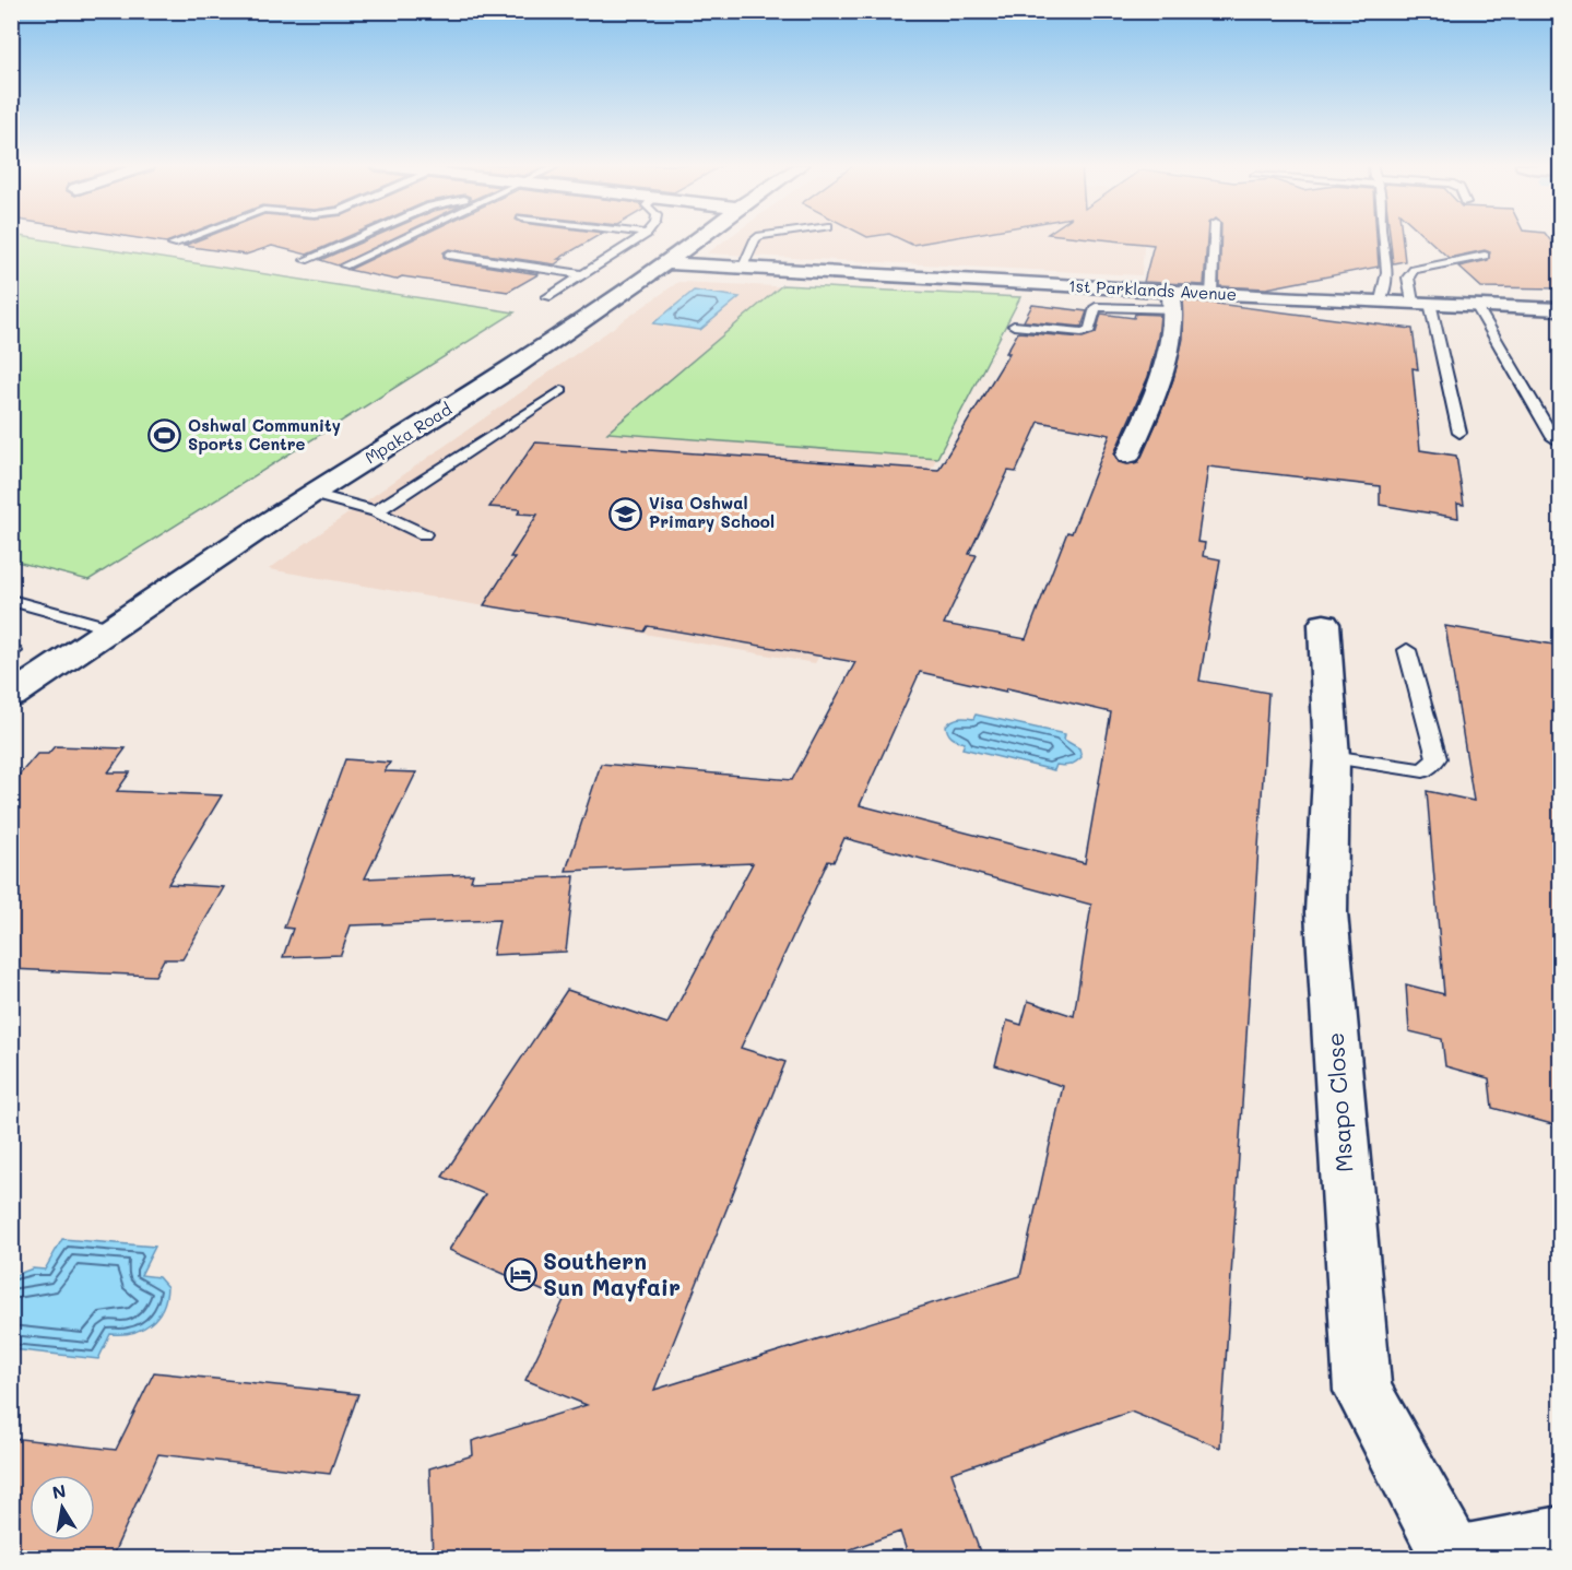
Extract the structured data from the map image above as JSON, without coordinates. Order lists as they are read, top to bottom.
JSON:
{
  "streets": {
    "street": ["1st Parklands Avenue", "Mpaka Road", "Msapo Close"]
  },
  "crossings": [
    ["1st Parklands Avenue", "Mpaka Road"]
  ],
  "places": {
    "sports": ["Oshwal Community Sports Centre"],
    "school or university": ["Visa Oshwal Primary School"],
    "hotel": ["Southern Sun Mayfair"]
  },
  "north": "top"
}
